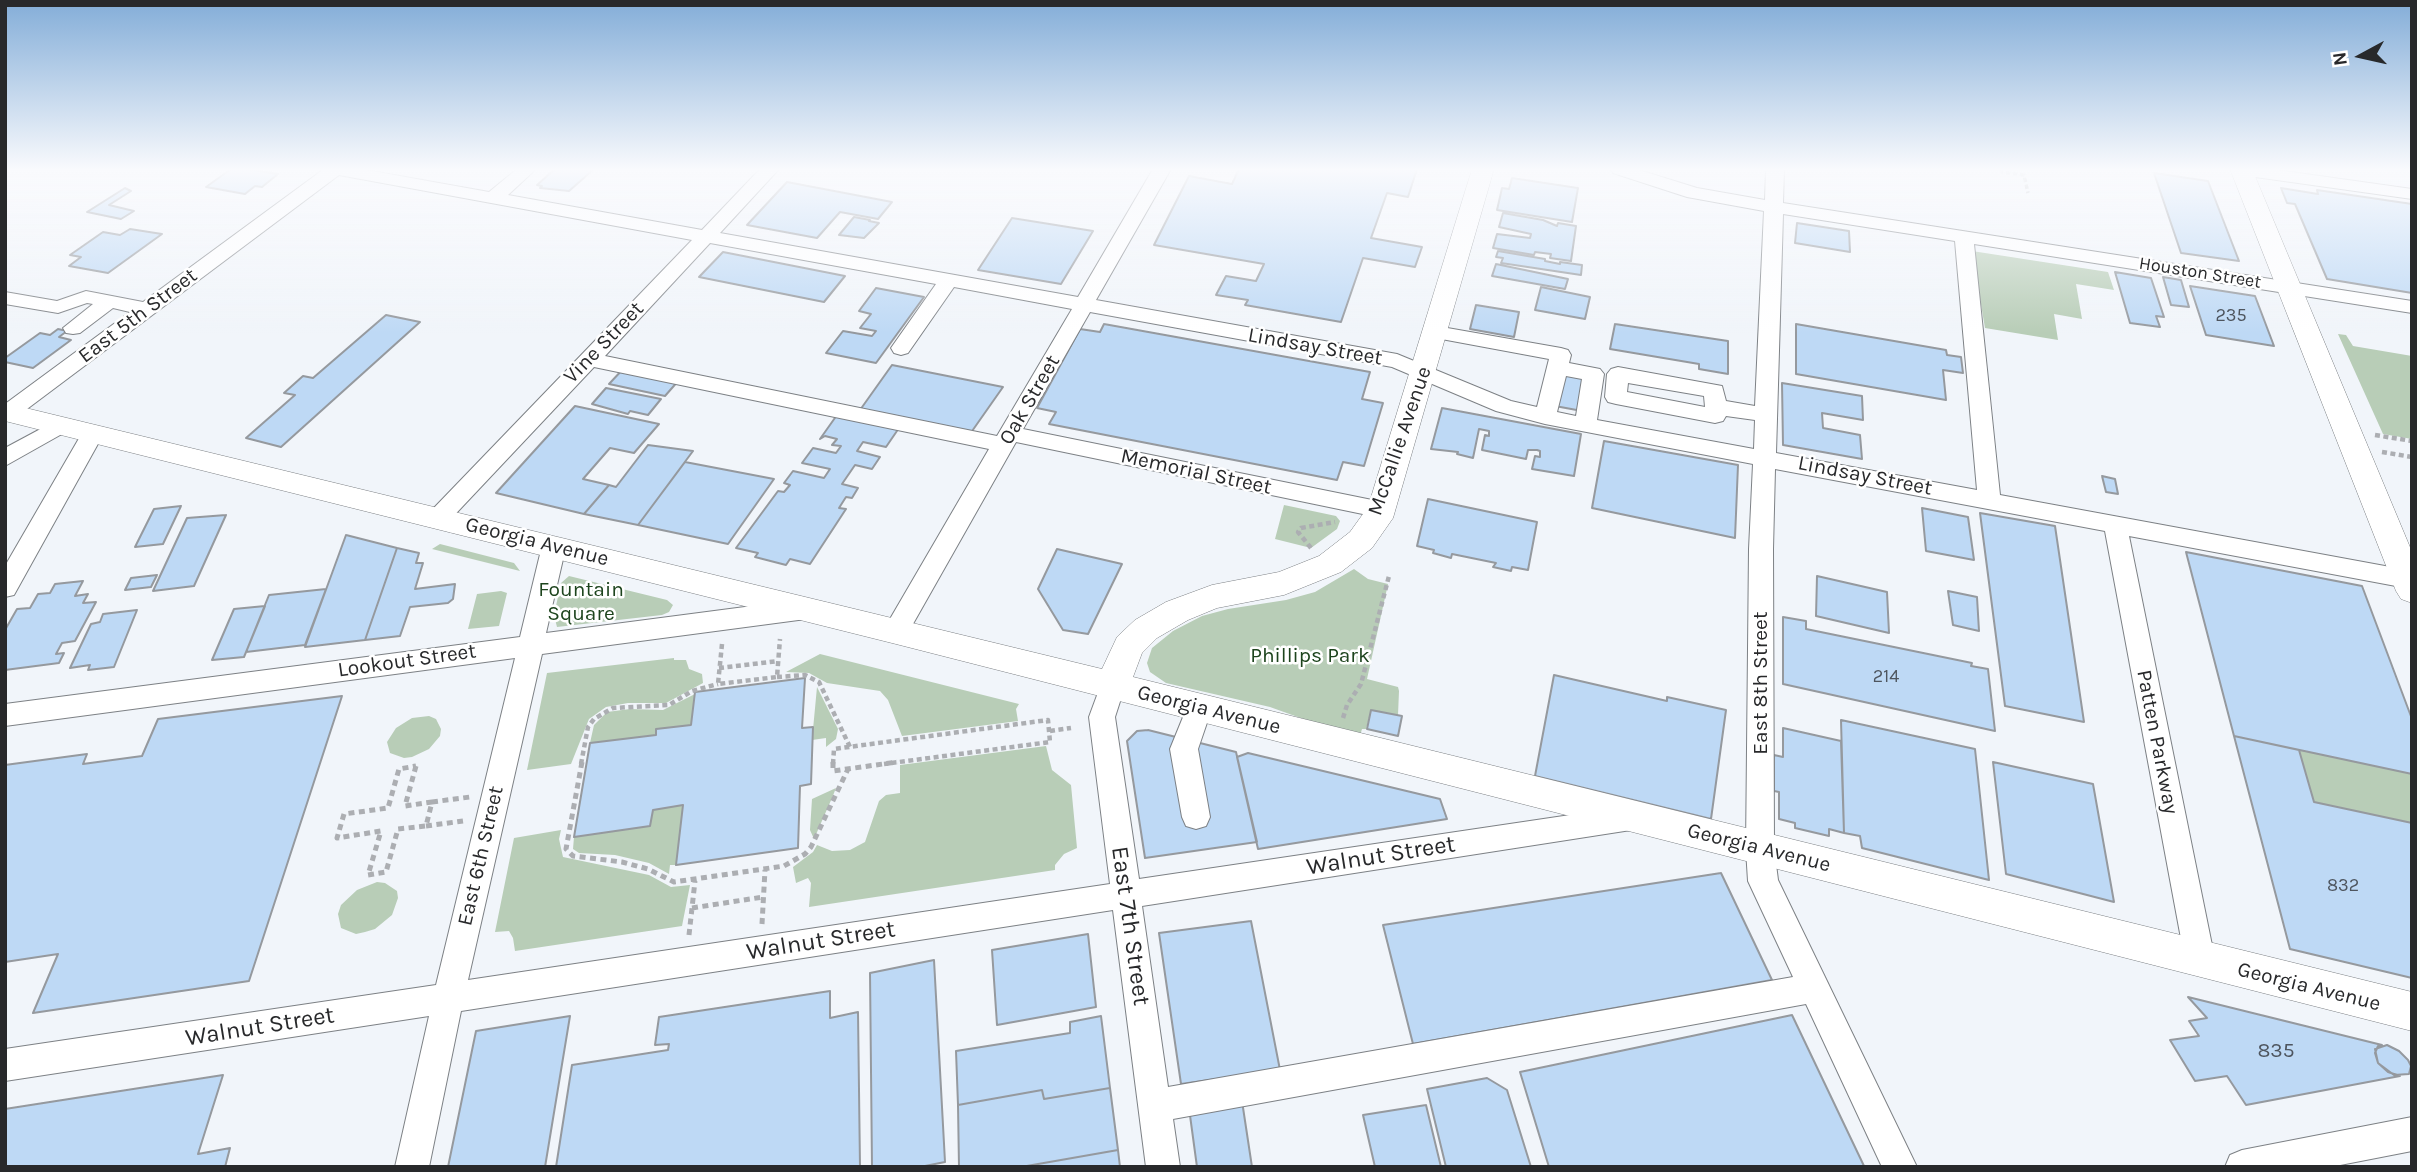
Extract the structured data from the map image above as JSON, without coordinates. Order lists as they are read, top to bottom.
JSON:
{
  "streets": {
    "main road": ["McCallie Avenue", "Georgia Avenue"],
    "street": [
      "Houston Street",
      "East 5th Street",
      "Vine Street",
      "Lindsay Street",
      "Oak Street",
      "Memorial Street",
      "Lookout Street",
      "East 8th Street",
      "Patten Parkway",
      "East 6th Street",
      "Walnut Street",
      "East 7th Street"
    ]
  },
  "crossings": [
    ["East 5th Street", "Georgia Avenue"],
    ["Vine Street", "Lindsay Street"],
    ["Vine Street", "Memorial Street"],
    ["Vine Street", "Georgia Avenue"],
    ["Lindsay Street", "Oak Street"],
    ["Lindsay Street", "McCallie Avenue"],
    ["Lindsay Street", "East 8th Street"],
    ["Lindsay Street", "Patten Parkway"],
    ["Oak Street", "Memorial Street"],
    ["Oak Street", "Georgia Avenue"],
    ["McCallie Avenue", "Memorial Street"],
    ["McCallie Avenue", "Georgia Avenue"],
    ["McCallie Avenue", "East 7th Street"],
    ["Georgia Avenue", "Lookout Street"],
    ["Georgia Avenue", "East 8th Street"],
    ["Georgia Avenue", "Patten Parkway"],
    ["Georgia Avenue", "East 6th Street"],
    ["Georgia Avenue", "Walnut Street"],
    ["Georgia Avenue", "East 7th Street"],
    ["Lookout Street", "East 6th Street"],
    ["East 6th Street", "Walnut Street"],
    ["Walnut Street", "East 7th Street"]
  ],
  "parks": ["Fountain Square", "Phillips Park"],
  "house_numbers": [
    "235",
    "214",
    "832",
    "835"
  ],
  "north": "left"
}
